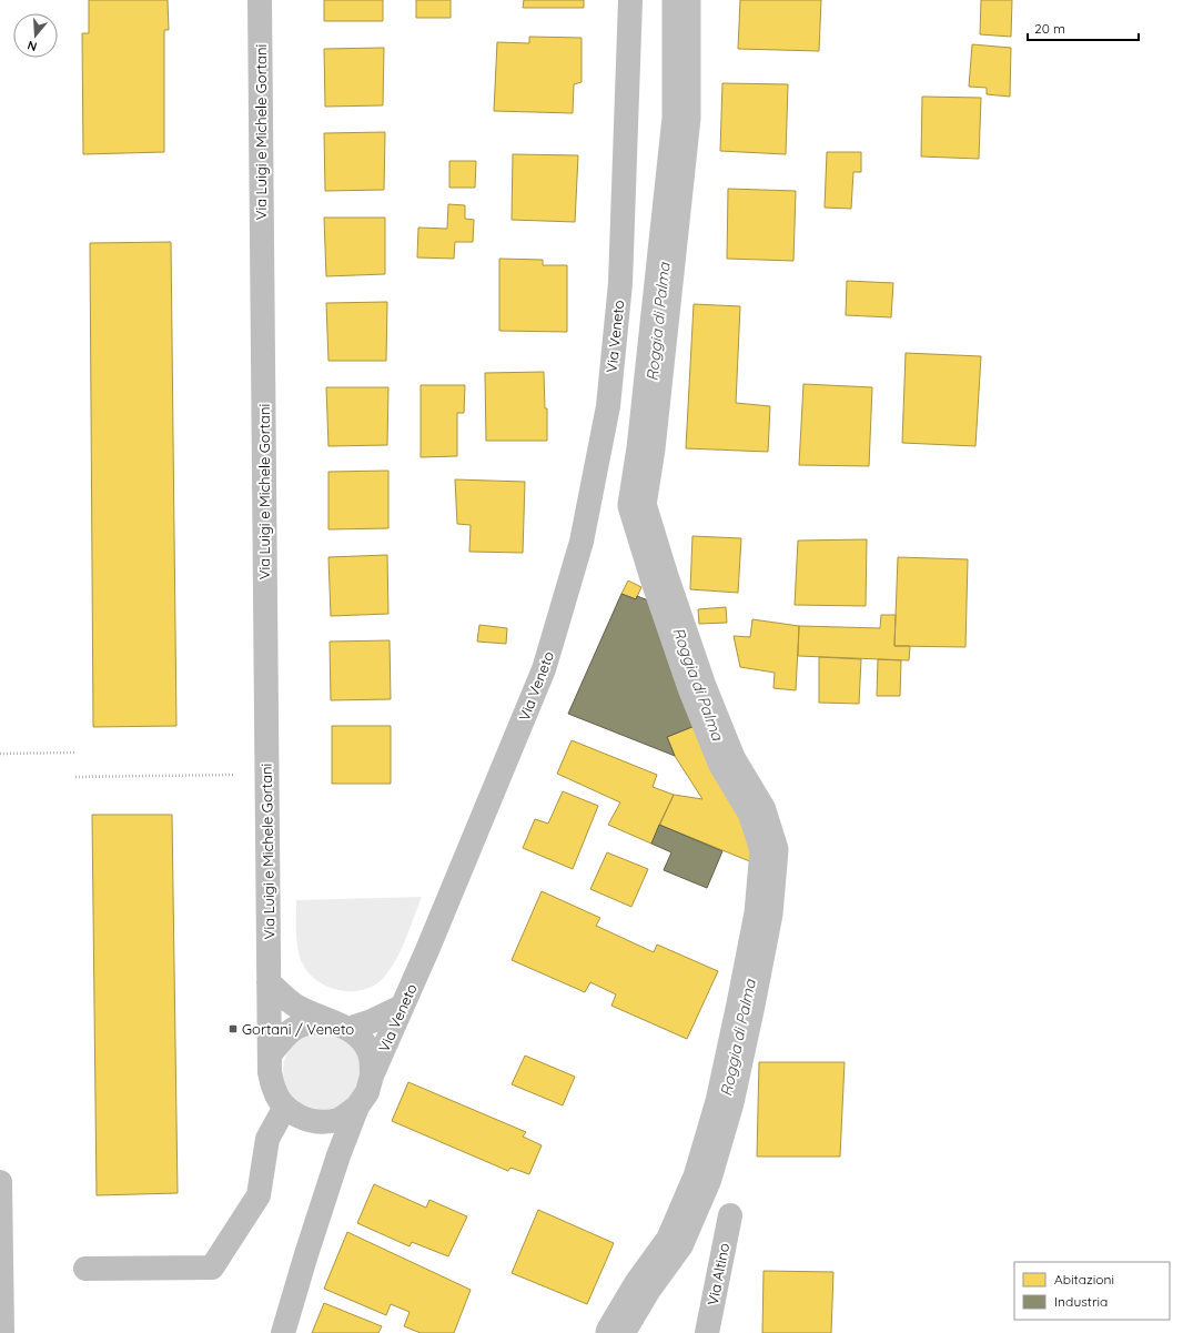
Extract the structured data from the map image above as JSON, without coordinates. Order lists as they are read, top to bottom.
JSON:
{
  "streets": {
    "street": ["Via Luigi e Michele Gortani", "Via Veneto", "Via Altino"]
  },
  "crossings": [
    ["Via Luigi e Michele Gortani", "Via Veneto"]
  ],
  "water": ["Roggia di Palma"],
  "places": {
    "transit": ["Gortani / Veneto"]
  },
  "legend": ["Abitazioni", "Industria"],
  "scale_bar": "20 m",
  "north": "bottom"
}
